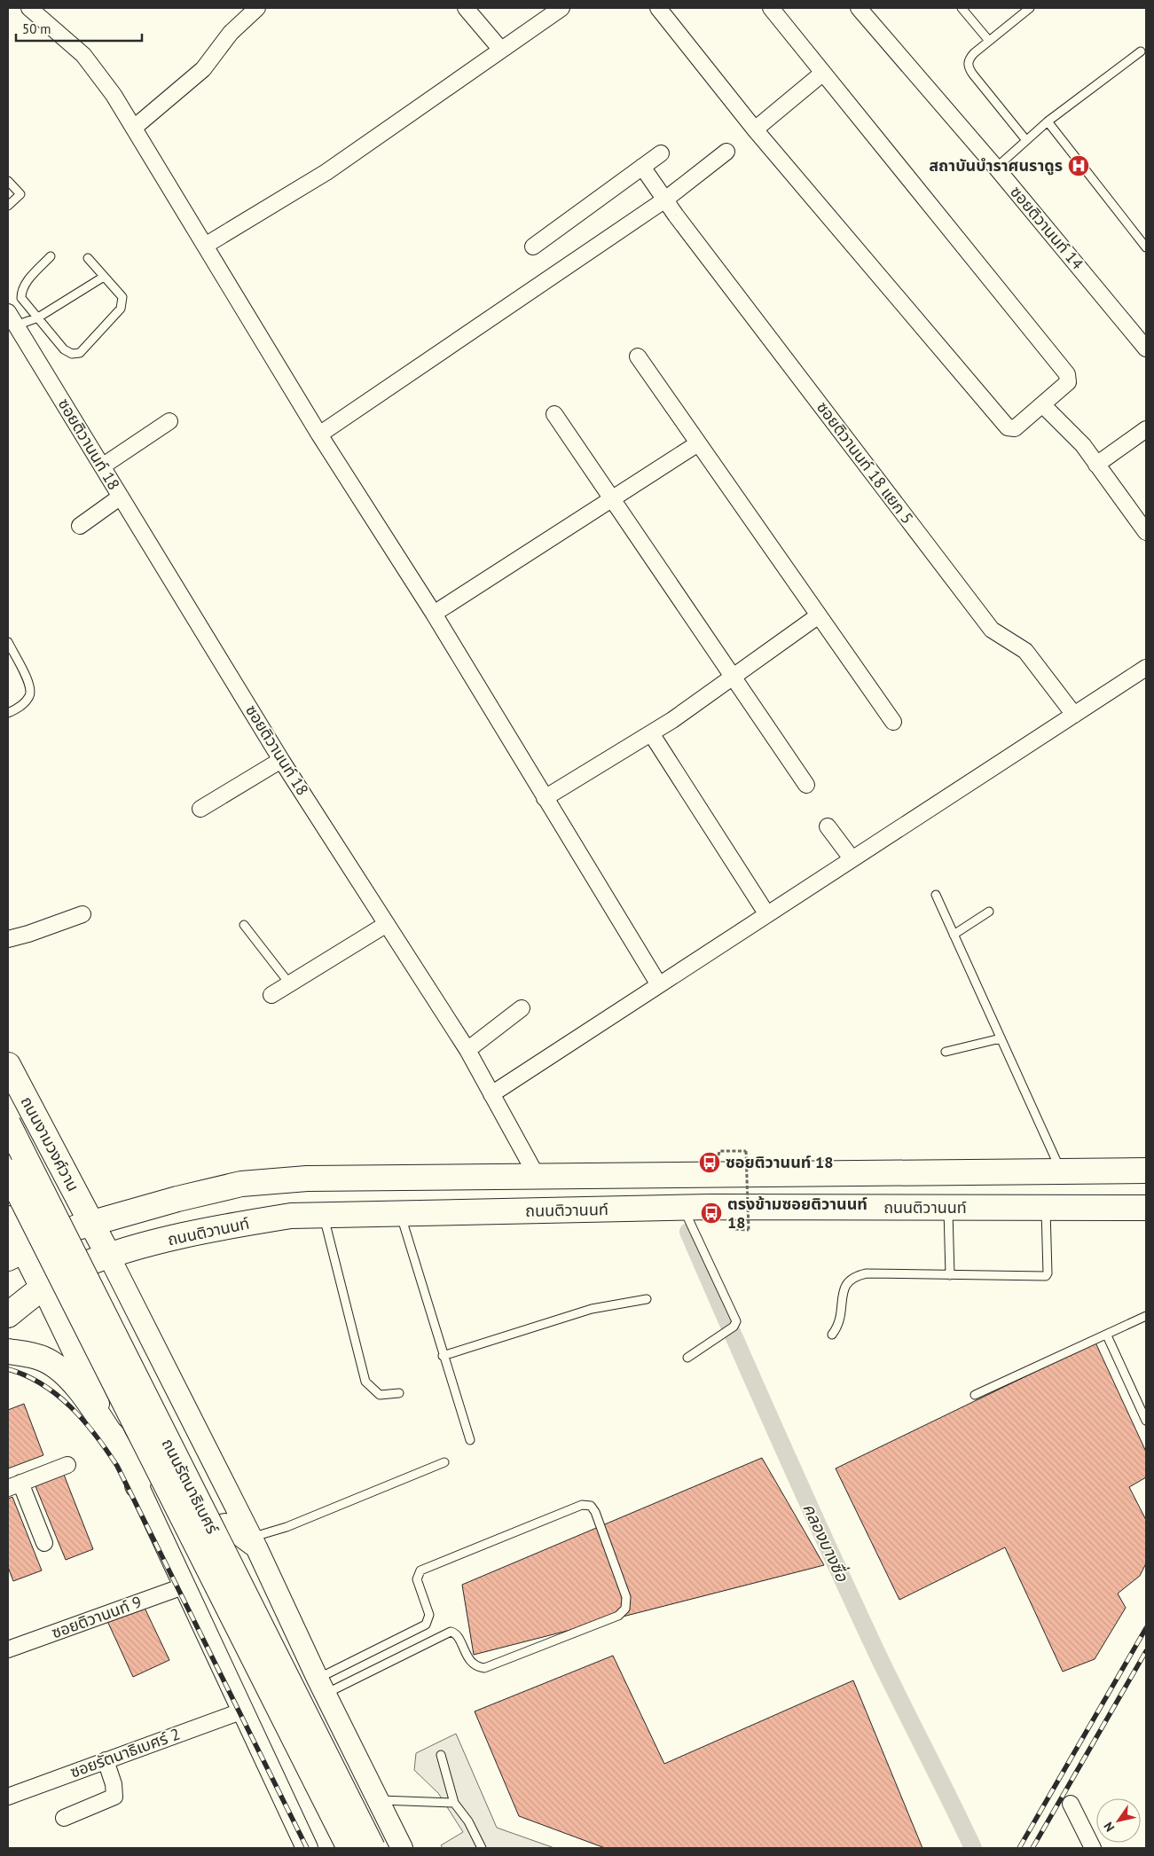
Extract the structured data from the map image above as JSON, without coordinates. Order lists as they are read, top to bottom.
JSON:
{
  "streets": {
    "main road": ["ถนนงามวงศ์วาน", "ถนนติวานนท์", "ถนนรัตนาธิเบศร์"],
    "street": [
      "ซอยติวานนท์ 14",
      "ซอยติวานนท์ 18",
      "ซอยติวานนท์ 18 แยก 5",
      "ซอยติวานนท์ 9",
      "ซอยรัตนาธิเบศร์ 2"
    ]
  },
  "crossings": [
    ["ถนนงามวงศ์วาน", "ถนนรัตนาธิเบศร์"],
    ["ถนนติวานนท์", "ถนนรัตนาธิเบศร์"]
  ],
  "water": ["คลองบางซื่อ"],
  "places": {
    "hospital": ["สถาบันบำราศนราดูร"],
    "bus stop": ["ซอยติวานนท์ 18", "ตรงข้ามซอยติวานนท์ 18"]
  },
  "scale_bar": "50 m",
  "north": "bottom left"
}
